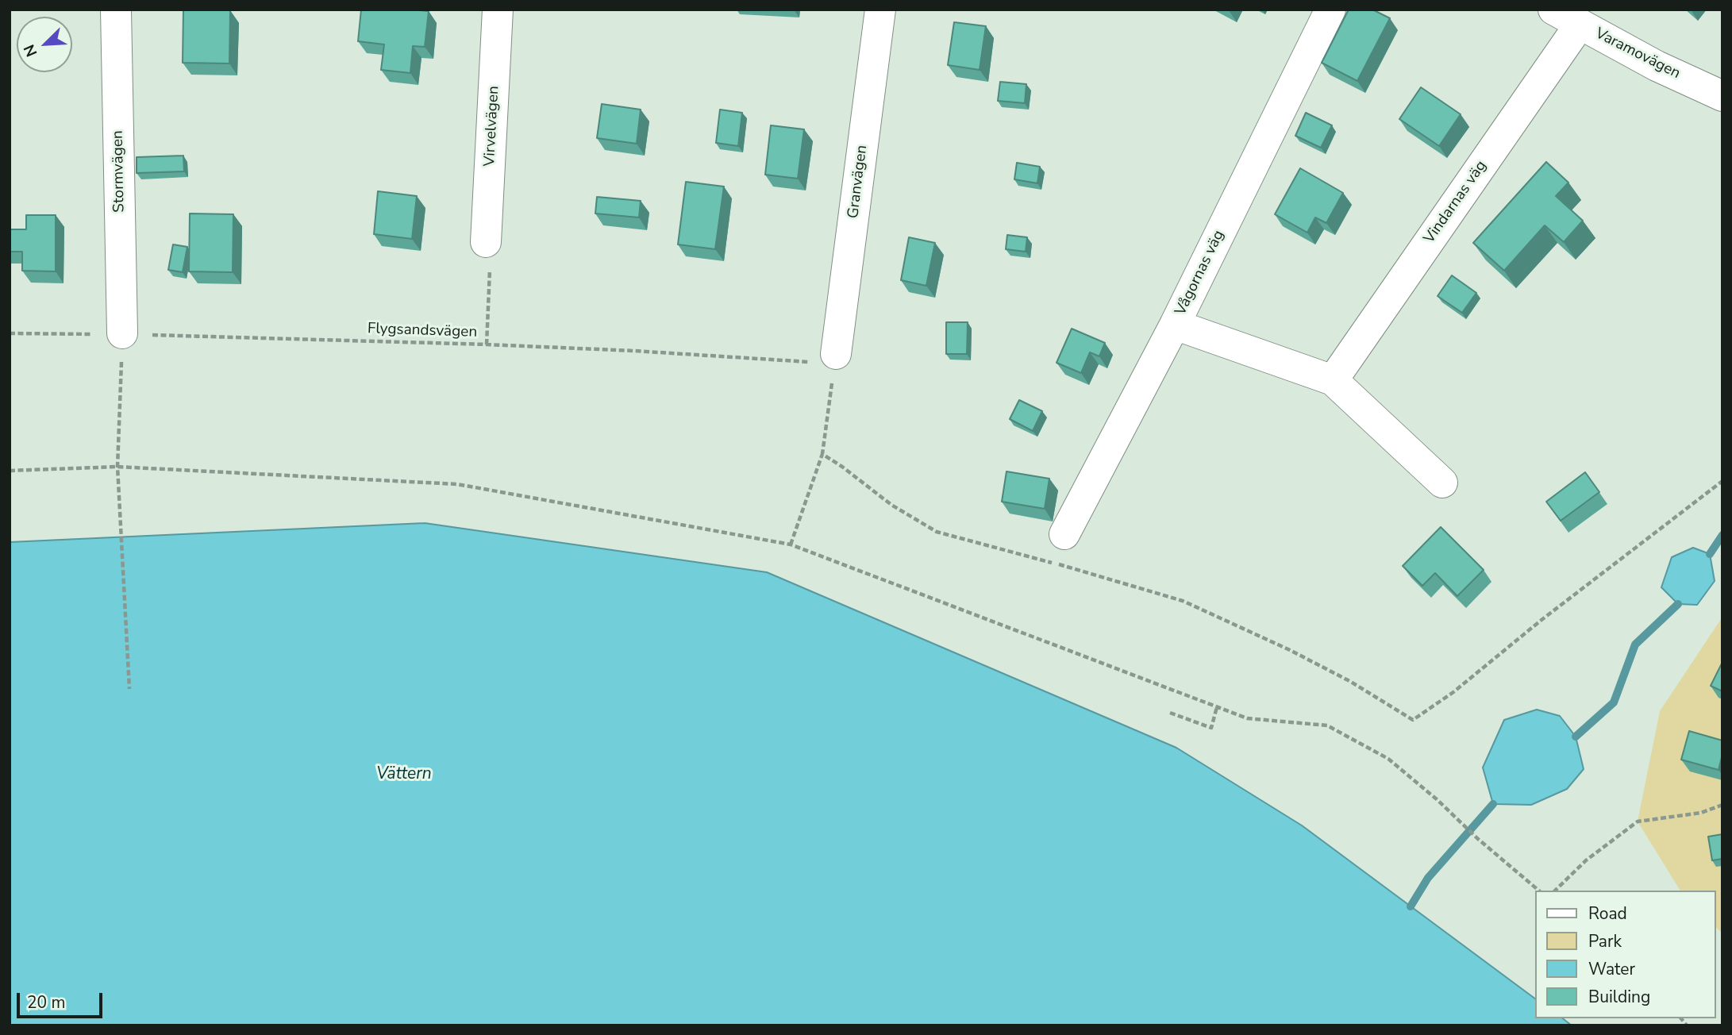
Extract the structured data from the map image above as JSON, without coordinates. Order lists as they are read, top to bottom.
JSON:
{
  "streets": {
    "street": [
      "Varamovägen",
      "Virvelvägen",
      "Stormvägen",
      "Granvägen",
      "Vindarnas väg",
      "Vågornas väg"
    ],
    "path": ["Flygsandsvägen"]
  },
  "crossings": [
    ["Varamovägen", "Vindarnas väg"],
    ["Stormvägen", "Flygsandsvägen"],
    ["Granvägen", "Flygsandsvägen"]
  ],
  "water": ["Vättern"],
  "legend": [
    "Road",
    "Park",
    "Water",
    "Building"
  ],
  "scale_bar": "20 m",
  "north": "bottom left"
}
